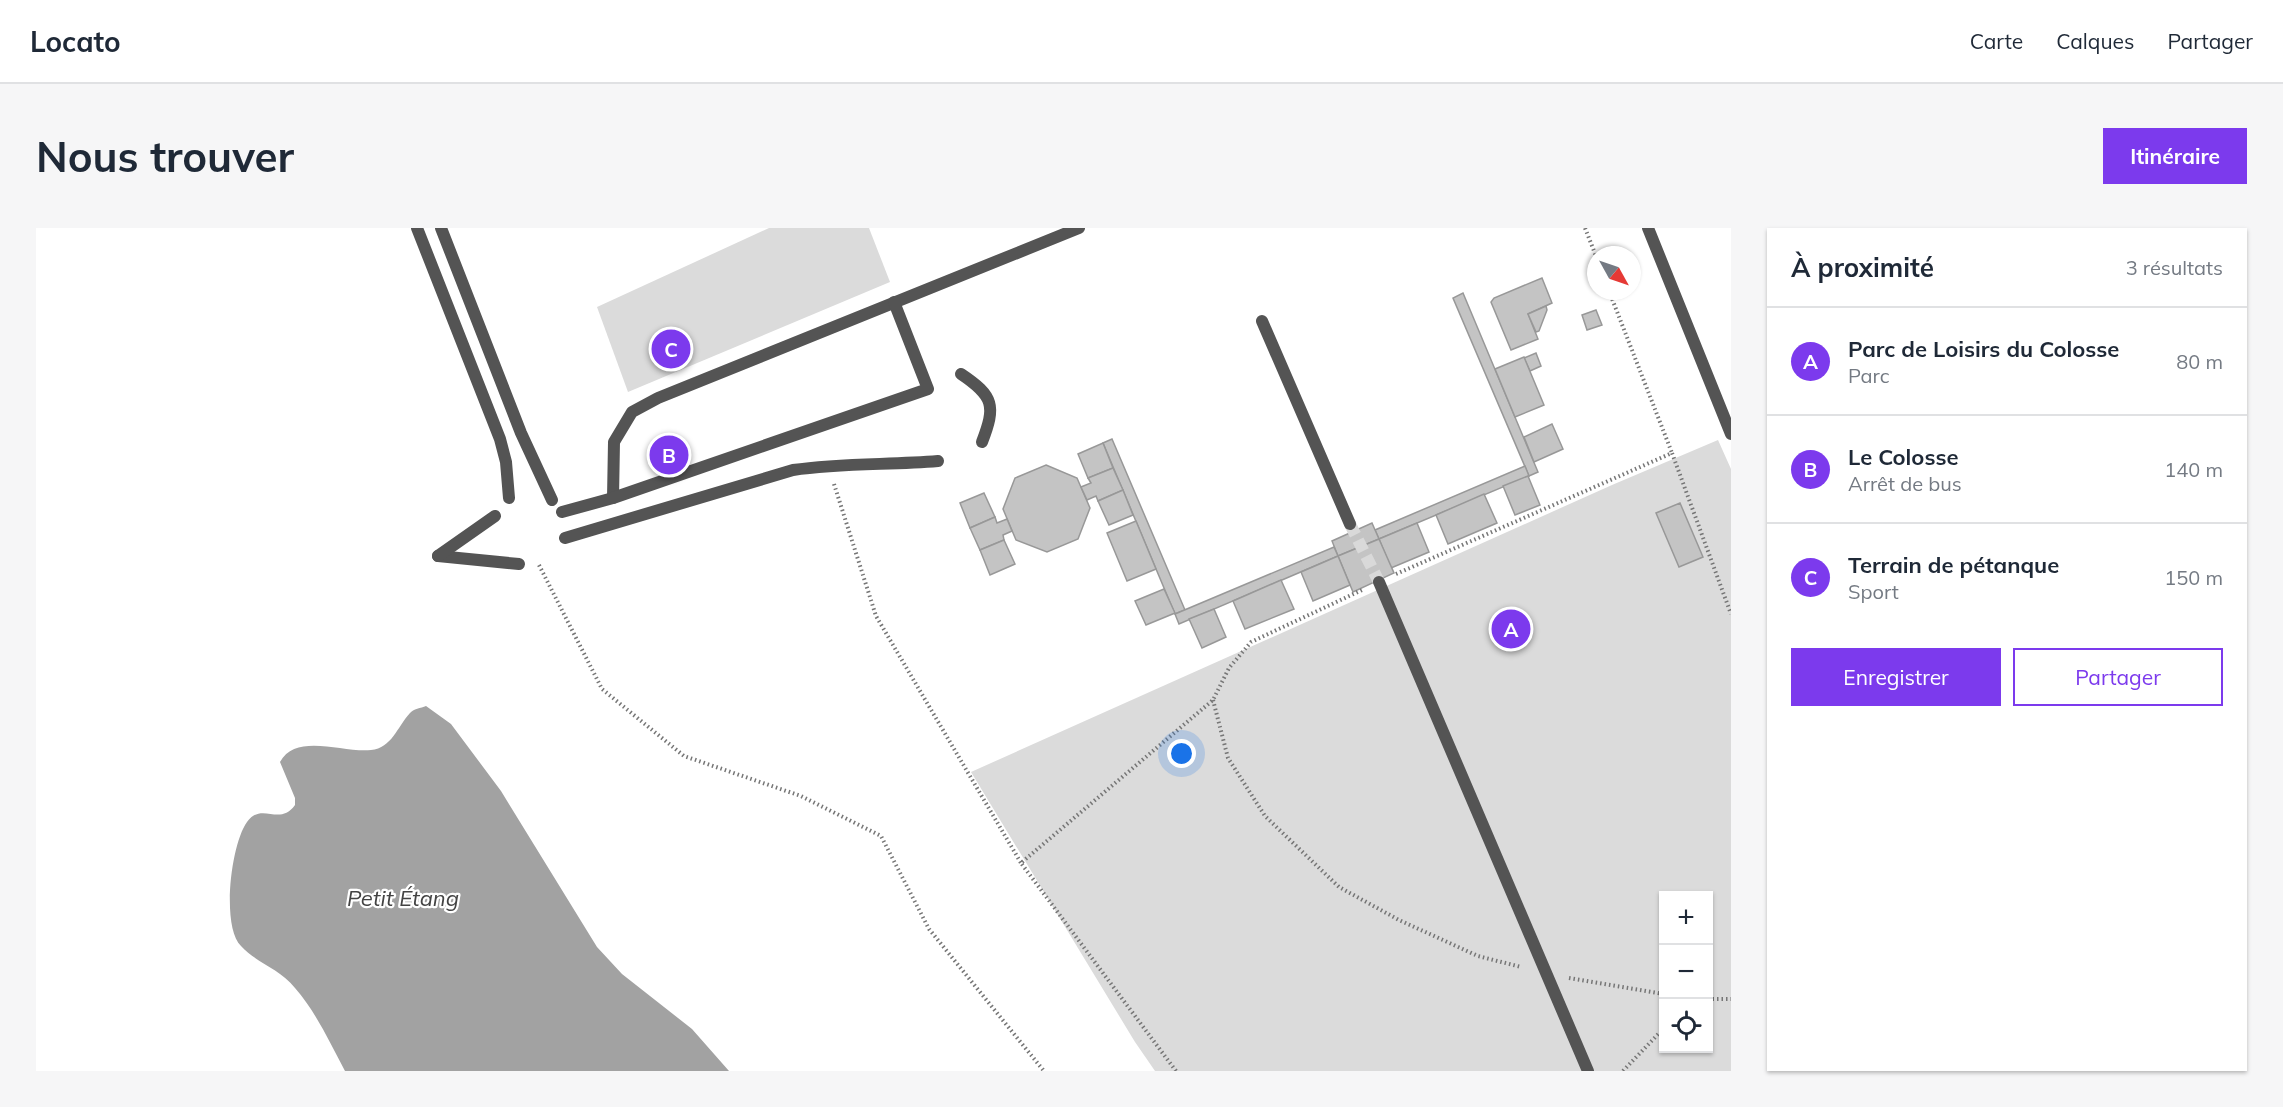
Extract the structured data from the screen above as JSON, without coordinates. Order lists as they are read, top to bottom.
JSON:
{
  "water": ["Petit Étang"],
  "north": "bottom right",
  "page": {
    "header": "Locato",
    "nav": ["Carte", "Calques", "Partager"],
    "buttons": [
      "Itinéraire",
      ["Enregistrer", "Partager"]
    ],
    "title": "Nous trouver",
    "heading": ["À proximité", "3 résultats"],
    "list": [
      {
        "mark": "A",
        "name": "Parc de Loisirs du Colosse",
        "note": "Parc",
        "value": "80 m"
      },
      {
        "mark": "B",
        "name": "Le Colosse",
        "note": "Arrêt de bus",
        "value": "140 m"
      },
      {
        "mark": "C",
        "name": "Terrain de pétanque",
        "note": "Sport",
        "value": "150 m"
      }
    ],
    "pins": ["C", "B", "A"],
    "map_buttons": ["+", "−"]
  }
}
